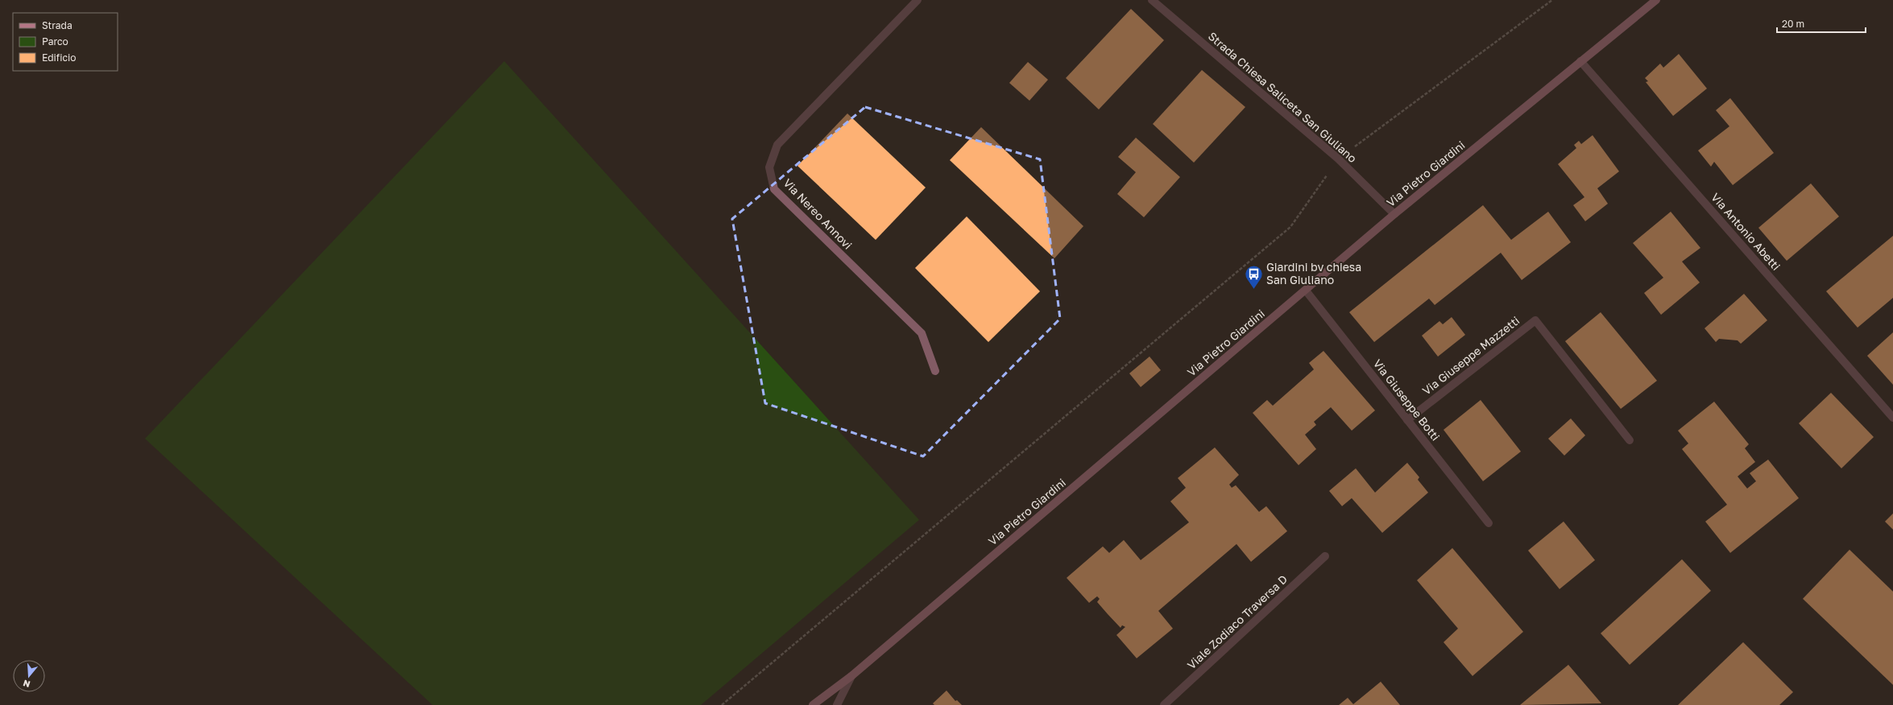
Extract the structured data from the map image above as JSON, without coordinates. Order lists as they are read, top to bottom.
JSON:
{
  "streets": {
    "main road": ["Via Pietro Giardini"],
    "street": [
      "Strada Chiesa Saliceta San Giuliano",
      "Via Nereo Annovi",
      "Via Antonio Abetti",
      "Via Giuseppe Mazzetti",
      "Via Giuseppe Botti",
      "Viale Zodiaco Traversa D"
    ]
  },
  "crossings": [
    ["Strada Chiesa Saliceta San Giuliano", "Via Pietro Giardini"],
    ["Via Pietro Giardini", "Via Antonio Abetti"],
    ["Via Pietro Giardini", "Via Giuseppe Botti"],
    ["Via Giuseppe Mazzetti", "Via Giuseppe Botti"]
  ],
  "places": {
    "bus stop": ["Giardini bv chiesa San Giuliano"]
  },
  "legend": ["Strada", "Parco", "Edificio"],
  "scale_bar": "20 m",
  "north": "bottom"
}
